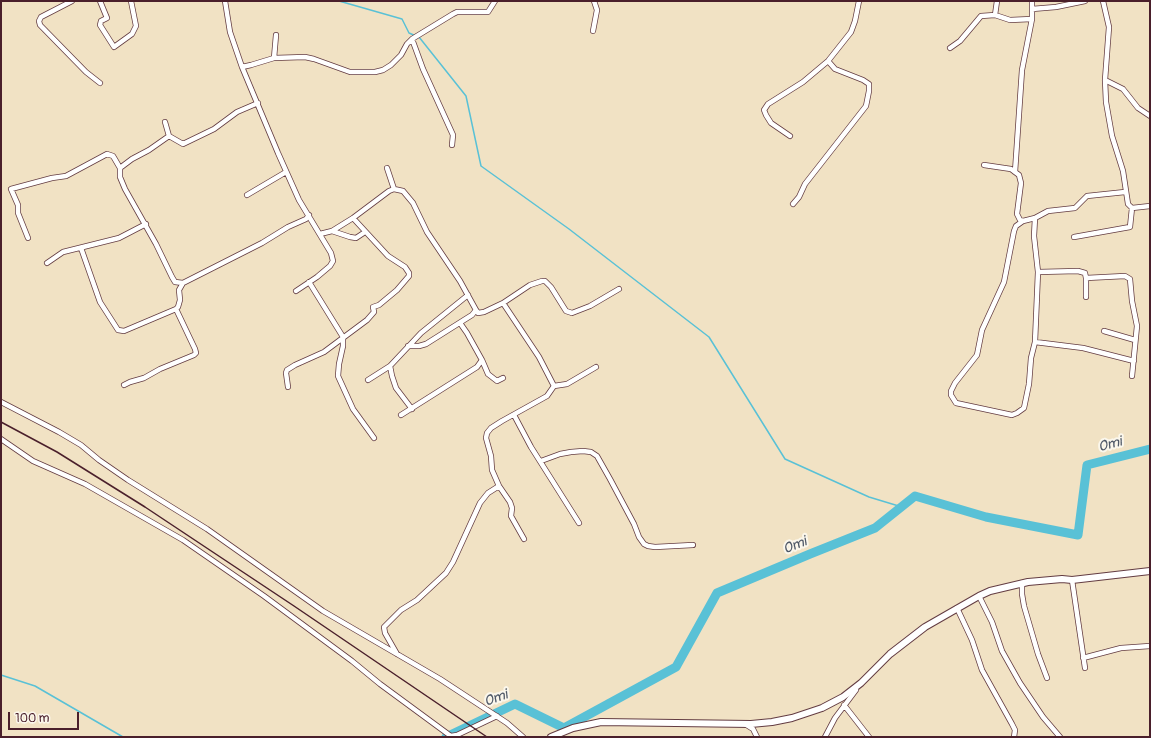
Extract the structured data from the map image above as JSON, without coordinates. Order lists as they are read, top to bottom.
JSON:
{
  "water": ["Omi"],
  "scale_bar": "100 m"
}
